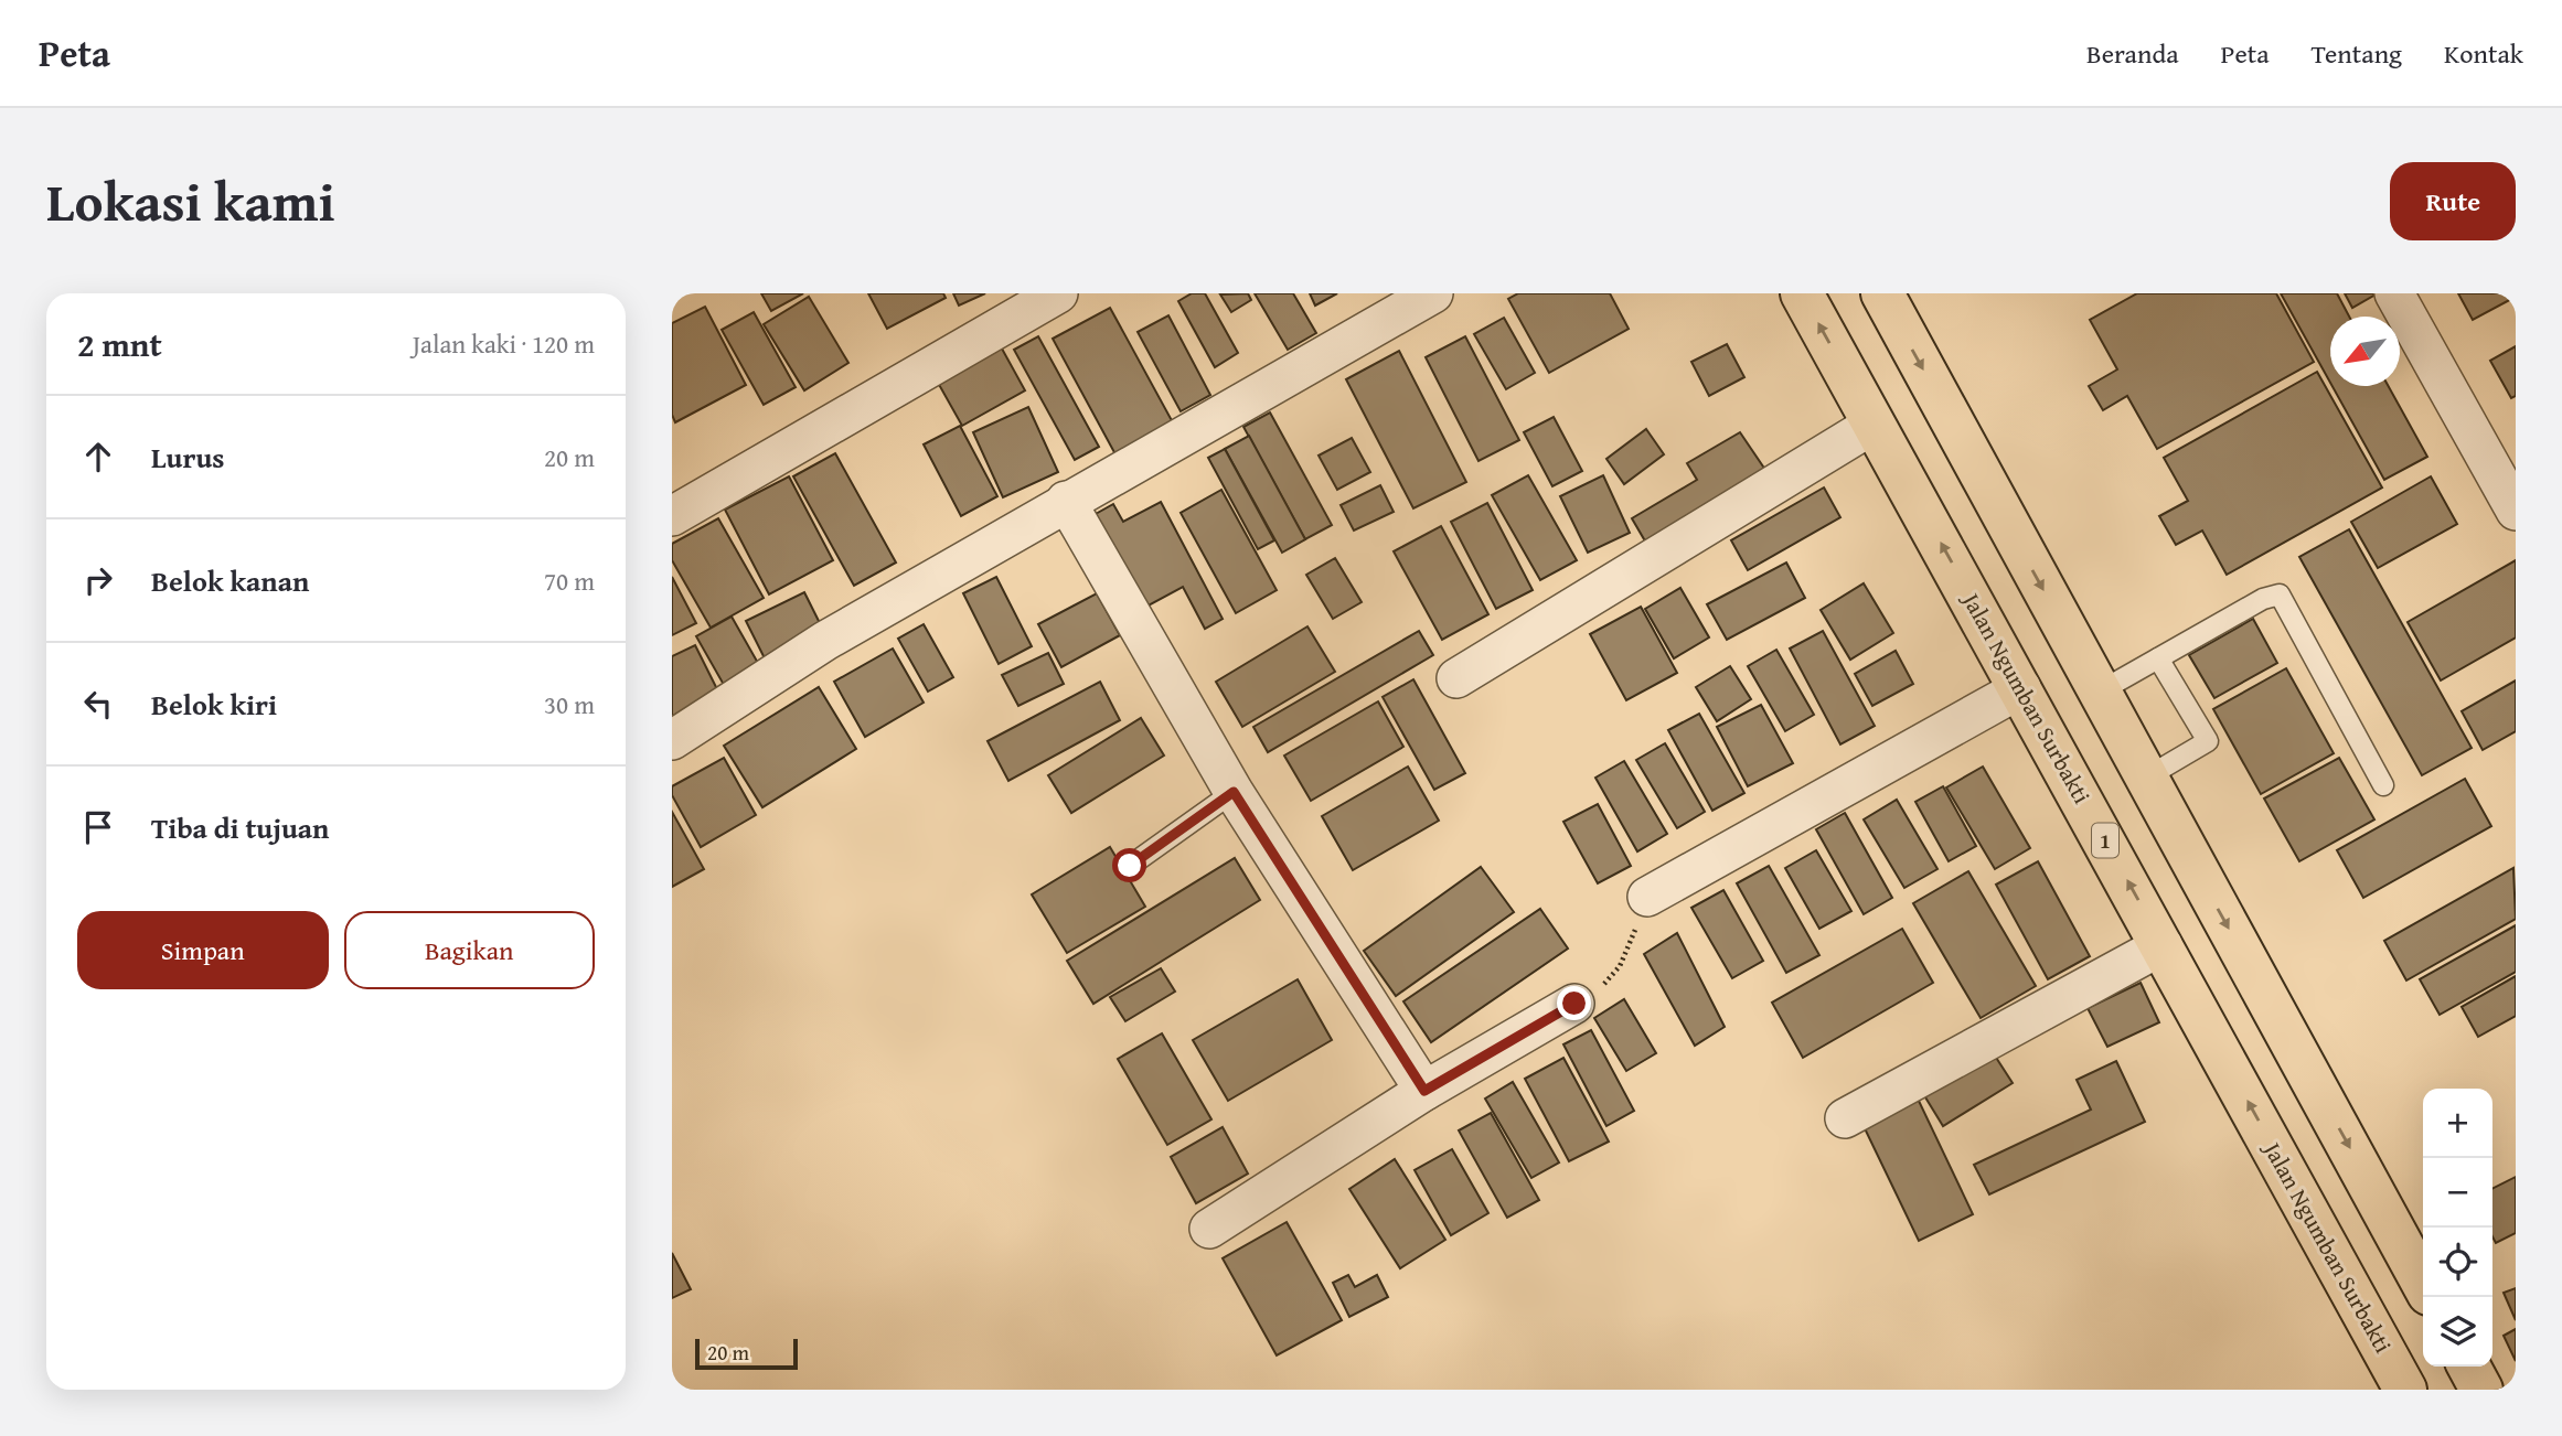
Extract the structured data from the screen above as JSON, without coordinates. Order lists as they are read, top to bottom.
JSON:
{
  "streets": {
    "highway": ["Jalan Ngumban Surbakti", "1"]
  },
  "scale_bar": "20 m",
  "north": "bottom left",
  "page": {
    "header": "Peta",
    "nav": [
      "Beranda",
      "Peta",
      "Tentang",
      "Kontak"
    ],
    "title": "Lokasi kami",
    "buttons": [
      "Rute",
      ["Simpan", "Bagikan"]
    ],
    "heading": ["2 mnt", "Jalan kaki · 120 m"],
    "list": [
      ["Lurus", "20 m"],
      ["Belok kanan", "70 m"],
      ["Belok kiri", "30 m"],
      "Tiba di tujuan"
    ],
    "map_buttons": ["+", "−"],
    "scale": "20 m"
  }
}
